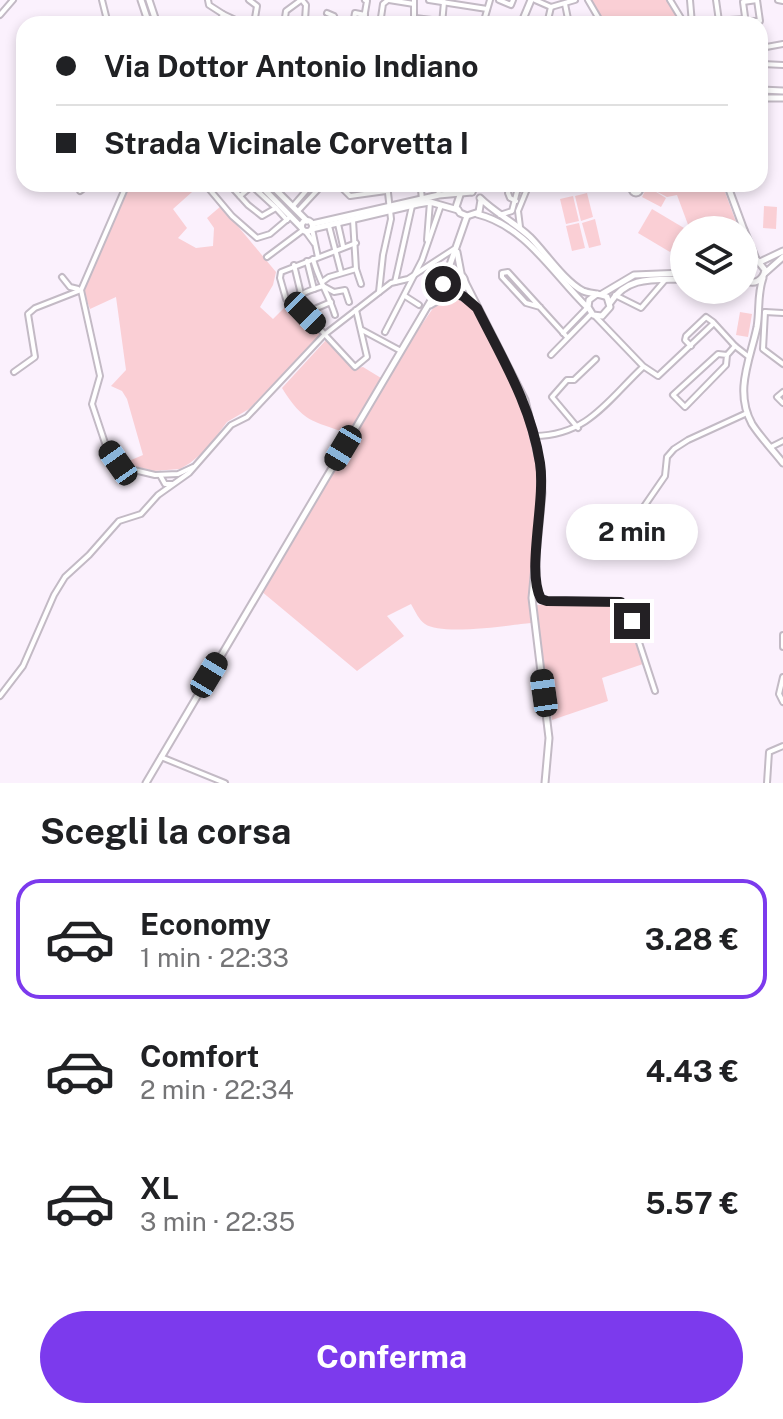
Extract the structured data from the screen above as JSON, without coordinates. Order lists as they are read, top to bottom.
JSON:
{
  "page": {
    "banner": ["Via Dottor Antonio Indiano", "Strada Vicinale Corvetta I"],
    "bubble": "2 min",
    "heading": "Scegli la corsa",
    "list": [
      {
        "name": "Economy",
        "note": "1 min · 22:33",
        "value": "3.28 €"
      },
      {
        "name": "Comfort",
        "note": "2 min · 22:34",
        "value": "4.43 €"
      },
      {
        "name": "XL",
        "note": "3 min · 22:35",
        "value": "5.57 €"
      }
    ],
    "buttons": "Conferma"
  }
}
